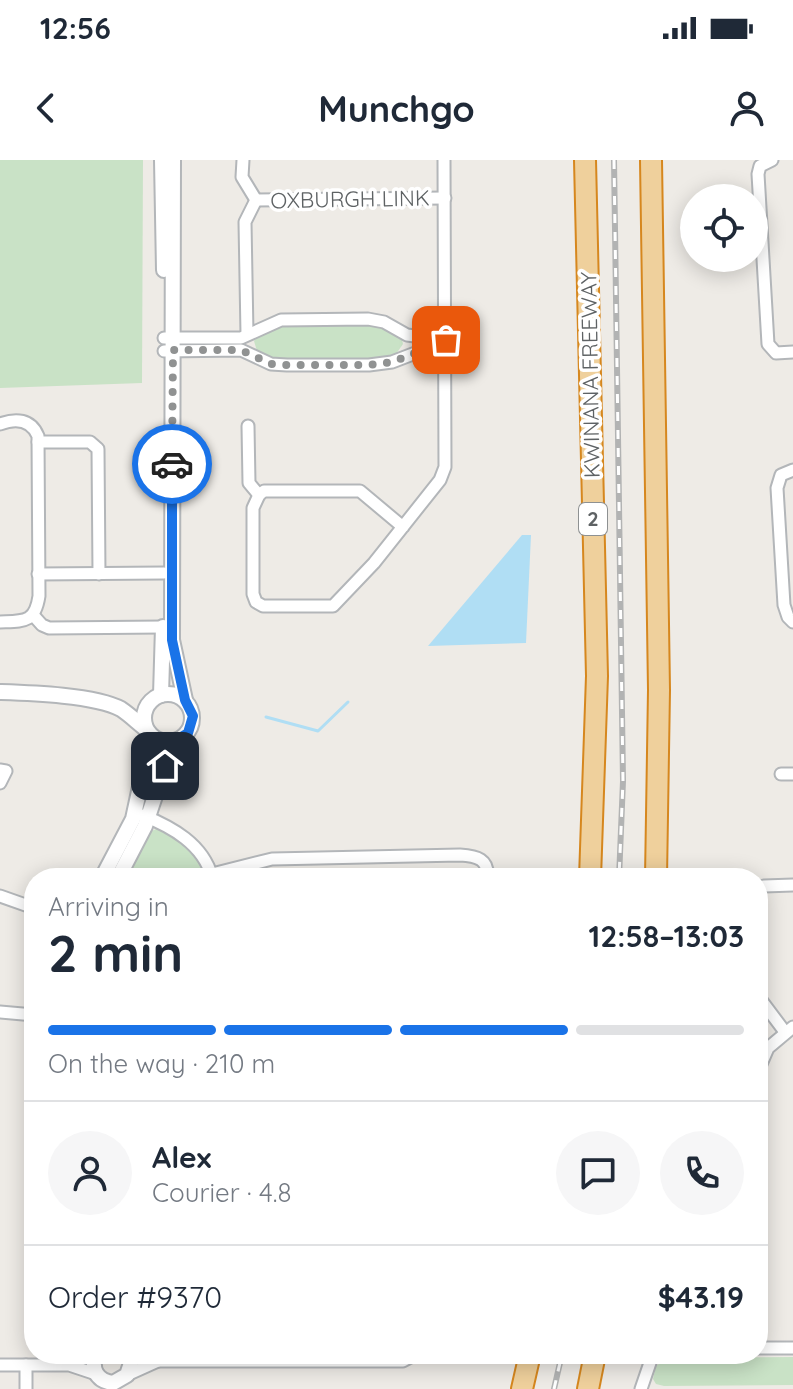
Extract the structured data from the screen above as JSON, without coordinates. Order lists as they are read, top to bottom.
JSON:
{
  "streets": {
    "highway": ["KWINANA FREEWAY", "2"],
    "street": ["OXBURGH LINK"]
  },
  "page": {
    "status": "12:56",
    "header": "Munchgo",
    "heading": ["2 min", "Arriving in", "12:58–13:03"],
    "panel": [
      "Alex",
      "Courier · 4.8",
      "Order #9370",
      "$43.19"
    ],
    "bar": "On the way · 210 m"
  }
}
